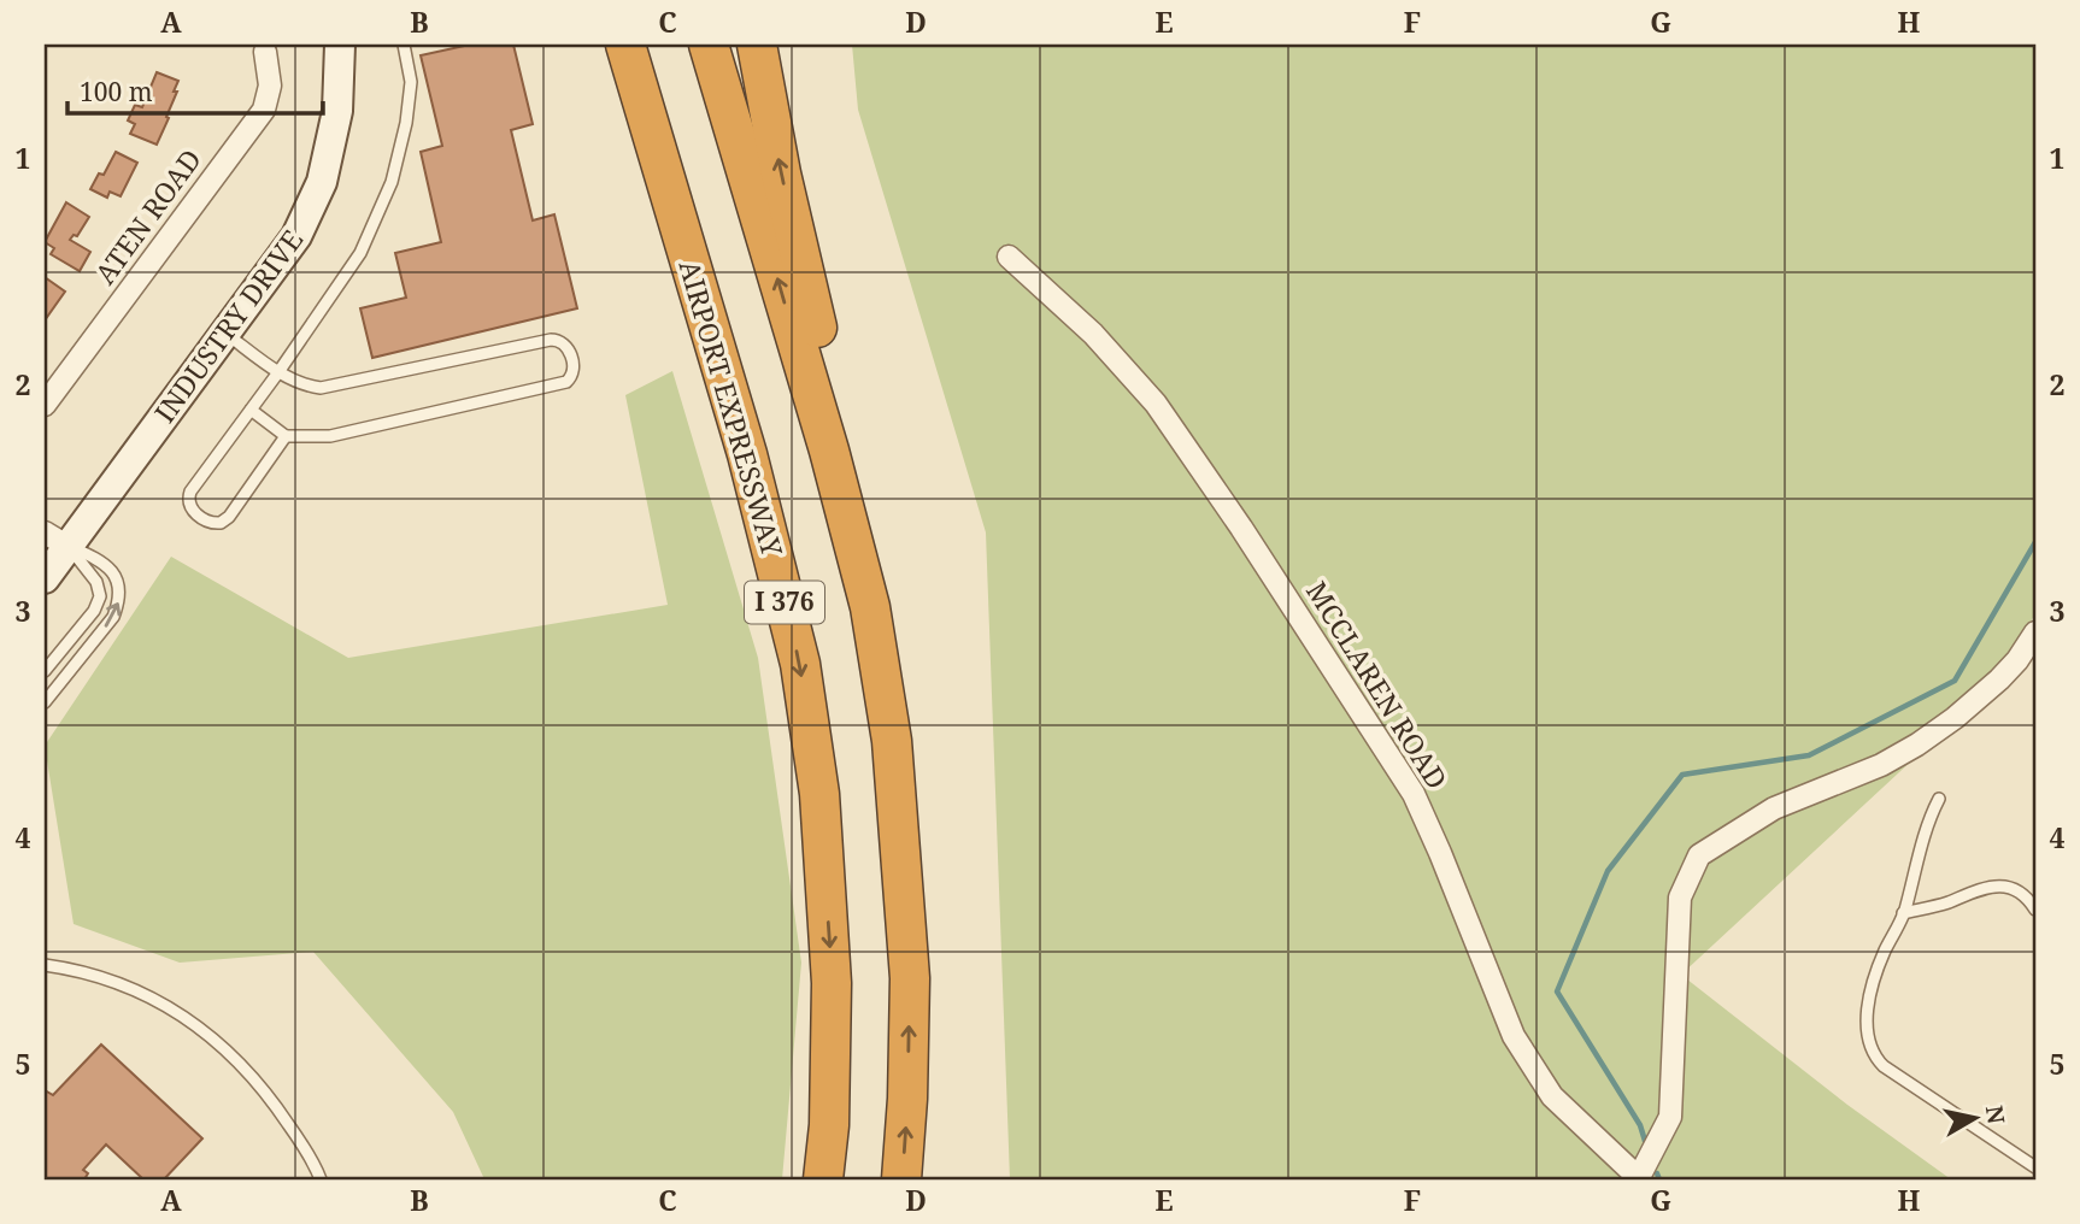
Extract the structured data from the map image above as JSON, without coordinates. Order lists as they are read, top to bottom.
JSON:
{
  "streets": {
    "highway": ["AIRPORT EXPRESSWAY", "I 376"],
    "street": ["ATEN ROAD", "INDUSTRY DRIVE", "MCCLAREN ROAD"]
  },
  "scale_bar": "100 m",
  "north": "right",
  "grid": {
    "columns": [
      "A",
      "B",
      "C",
      "D",
      "E",
      "F",
      "G",
      "H"
    ],
    "rows": [
      "1",
      "2",
      "3",
      "4",
      "5"
    ]
  }
}
